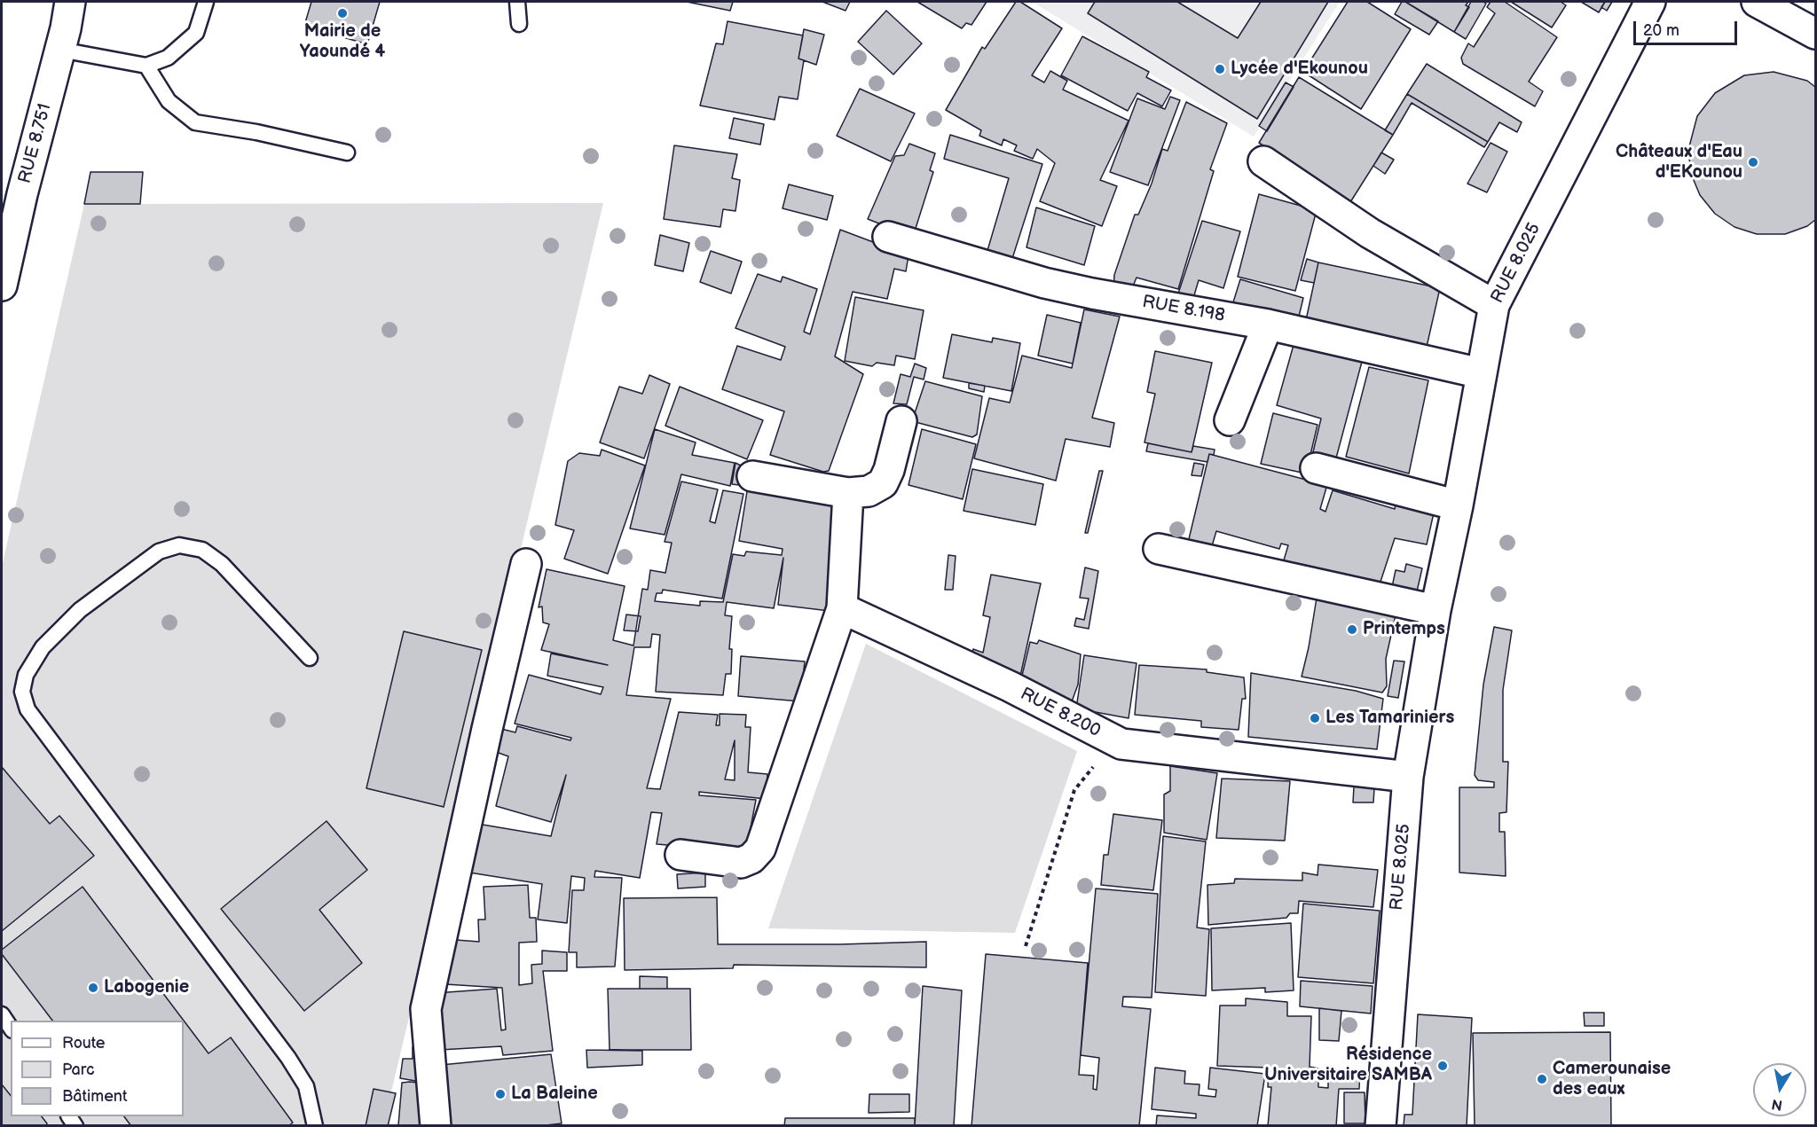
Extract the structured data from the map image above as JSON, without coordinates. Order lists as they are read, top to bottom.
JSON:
{
  "streets": {
    "street": [
      "RUE 8.751",
      "RUE 8.025",
      "RUE 8.198",
      "RUE 8.200"
    ]
  },
  "crossings": [
    ["RUE 8.025", "RUE 8.198"],
    ["RUE 8.025", "RUE 8.200"]
  ],
  "places": [
    "Mairie de Yaoundé 4",
    "Lycée d'Ekounou",
    "Châteaux d'Eau d'EKounou",
    "Printemps",
    "Les Tamariniers",
    "Labogenie",
    "Résidence Universitaire SAMBA",
    "Camerounaise des eaux",
    "La Baleine"
  ],
  "legend": ["Route", "Parc", "Bâtiment"],
  "scale_bar": "20 m",
  "north": "bottom"
}
